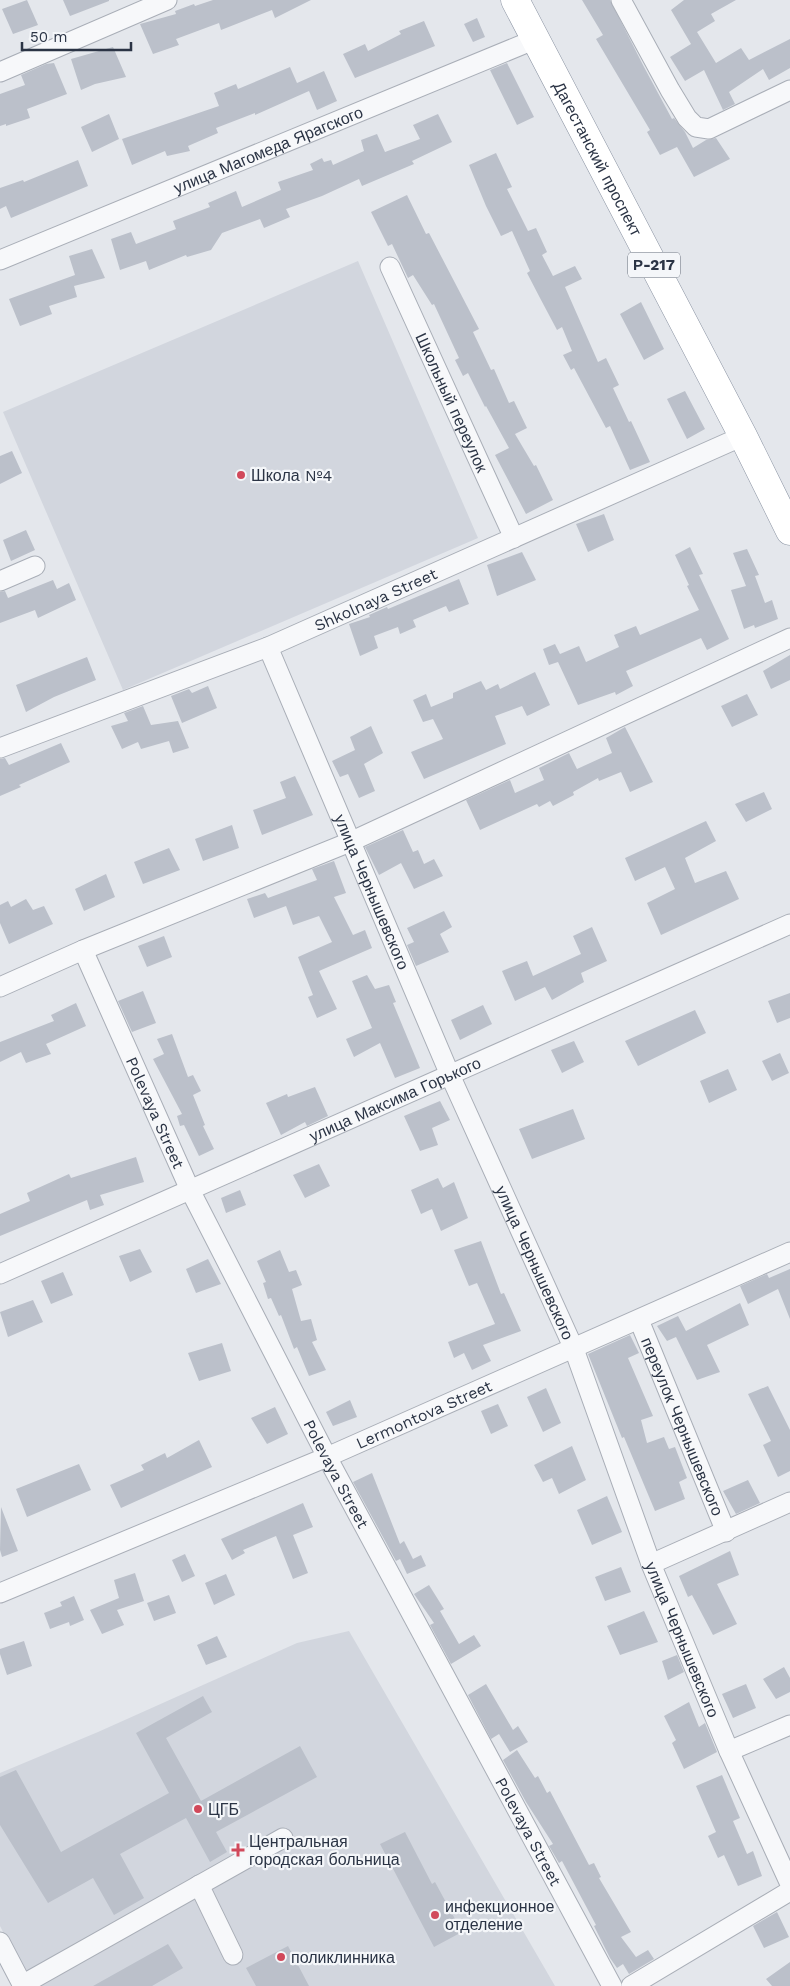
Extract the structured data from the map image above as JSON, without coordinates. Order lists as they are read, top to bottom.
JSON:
{
  "streets": {
    "highway": ["Дагестанский проспект", "Р-217"],
    "street": [
      "улица Магомеда Ярагского",
      "Школьный переулок",
      "Shkolnaya Street",
      "улица Чернышевского",
      "улица Максима Горького",
      "Polevaya Street",
      "Lermontova Street",
      "переулок Чернышевского"
    ]
  },
  "crossings": [
    ["улица Магомеда Ярагского", "Дагестанский проспект"],
    ["Дагестанский проспект", "Shkolnaya Street"],
    ["Школьный переулок", "Shkolnaya Street"],
    ["Shkolnaya Street", "улица Чернышевского"],
    ["улица Чернышевского", "улица Максима Горького"],
    ["улица Чернышевского", "Lermontova Street"],
    ["улица Максима Горького", "Polevaya Street"],
    ["Polevaya Street", "Lermontova Street"],
    ["Lermontova Street", "переулок Чернышевского"]
  ],
  "places": {
    "other": [
      "Школа №4",
      "ЦГБ",
      "инфекционное отделение",
      "поликлинника"
    ],
    "health": ["Центральная городская больница"]
  },
  "scale_bar": "50 m"
}
